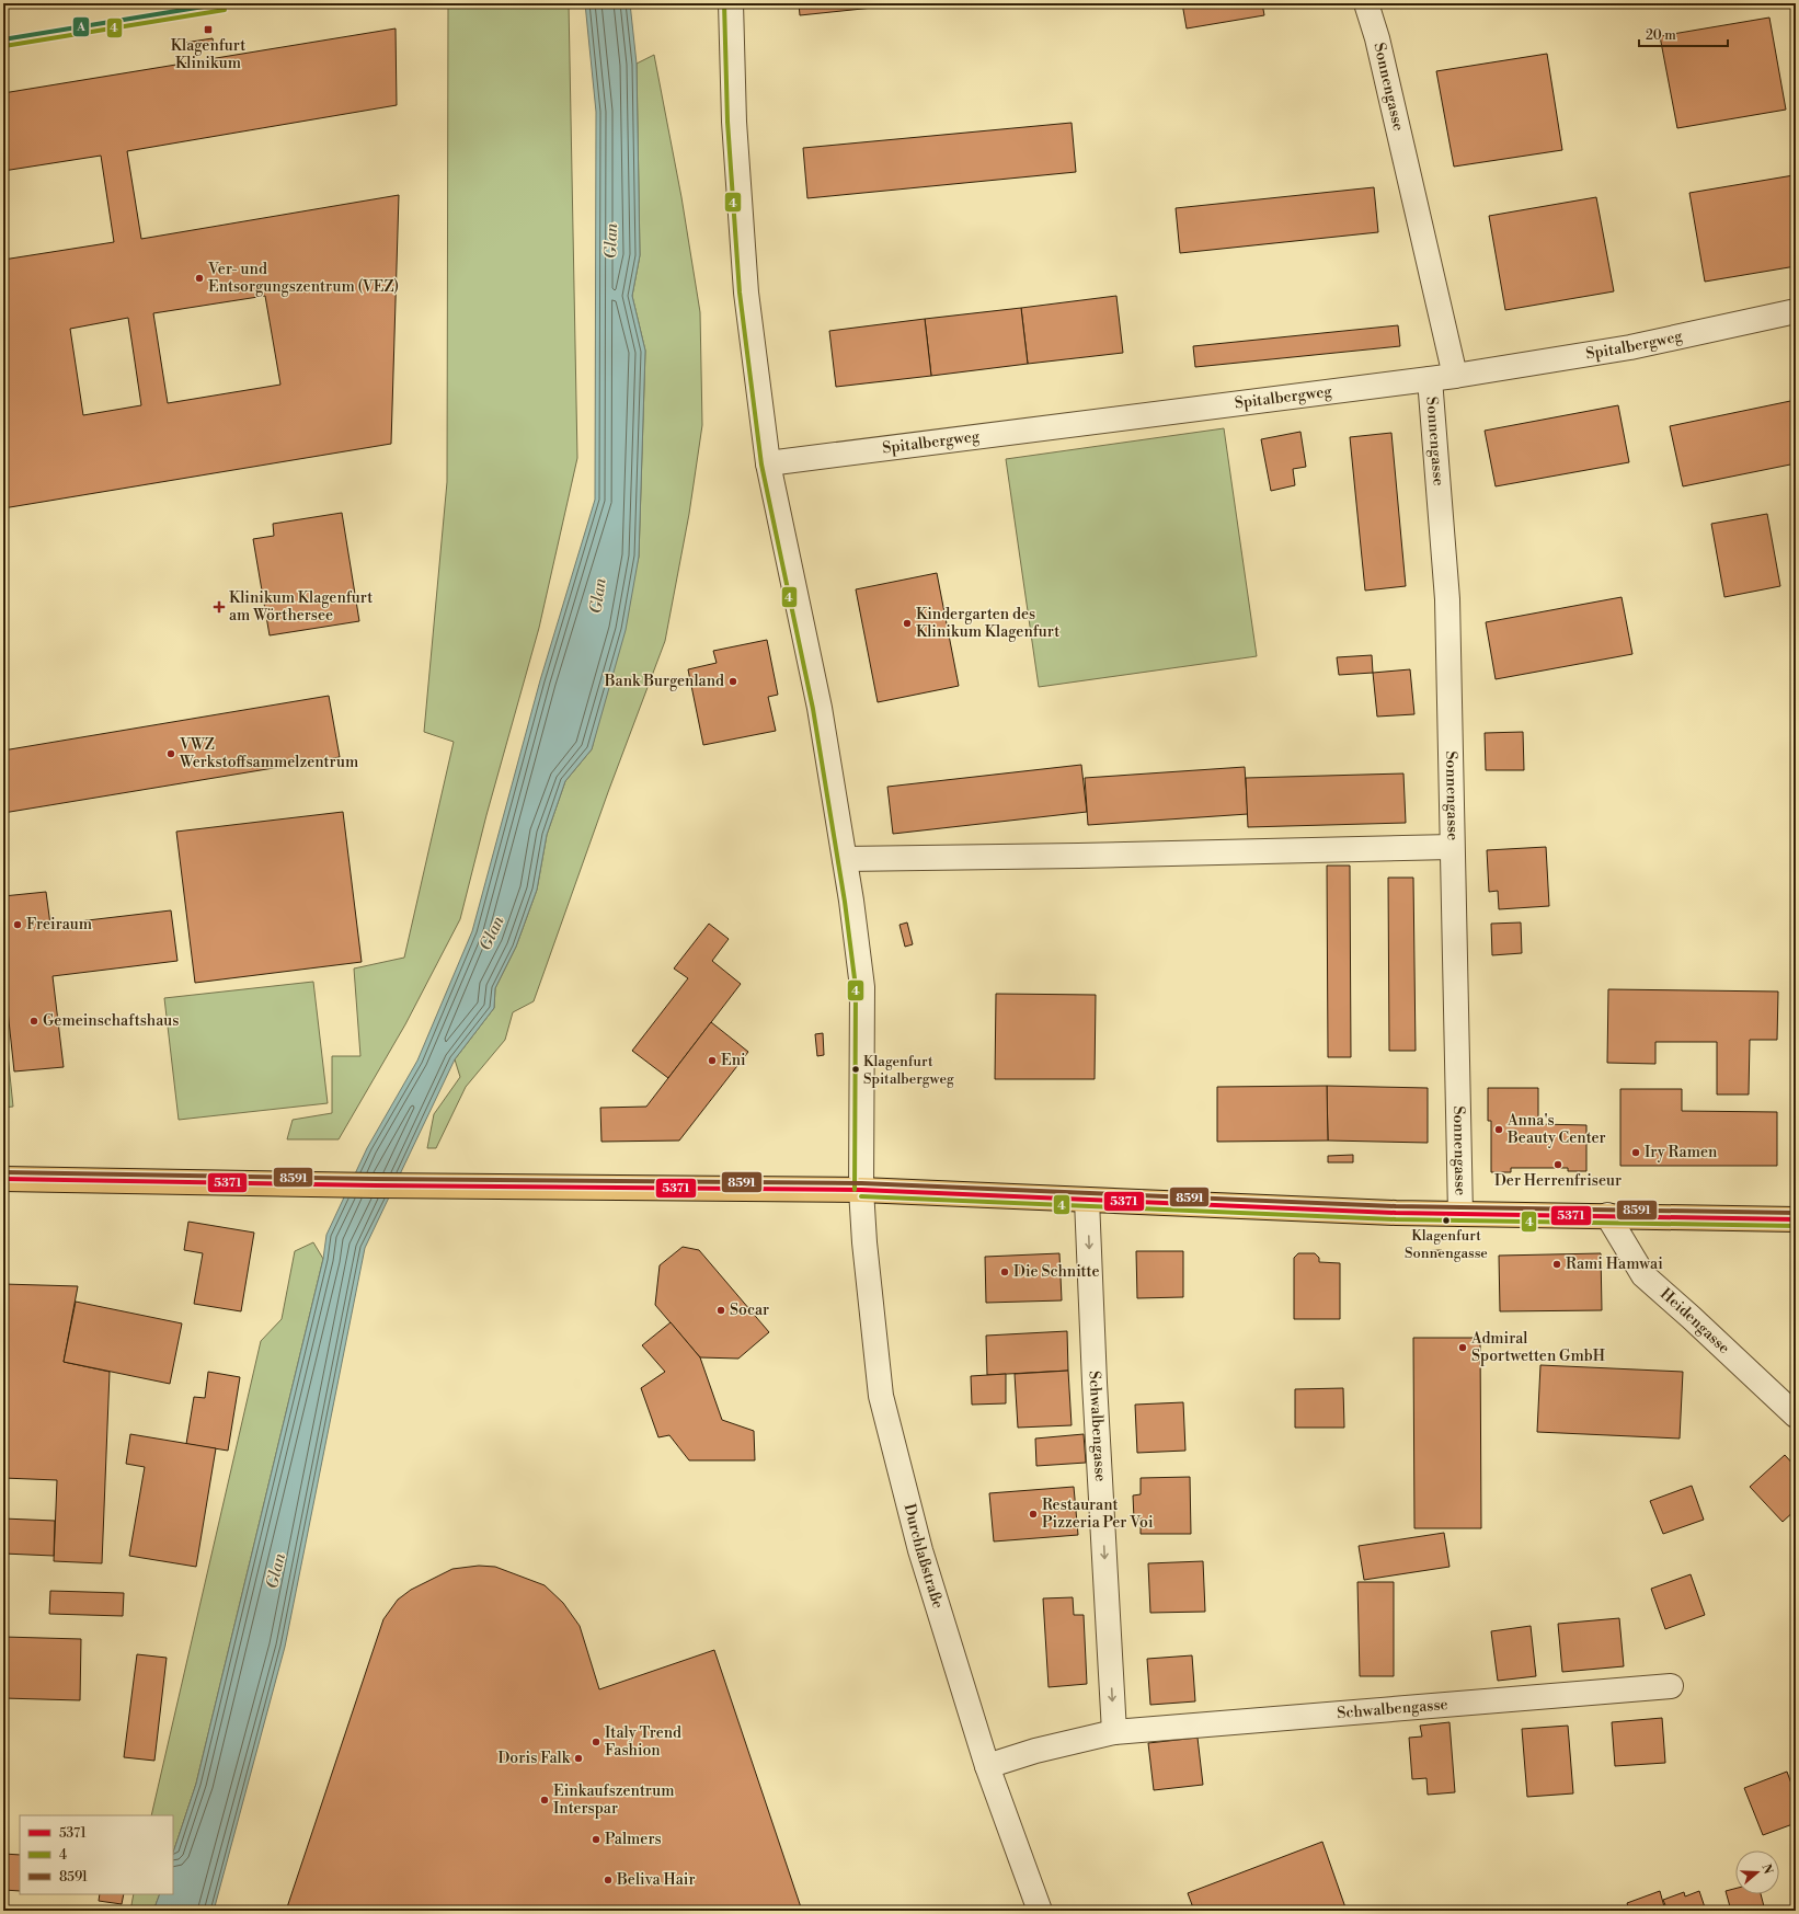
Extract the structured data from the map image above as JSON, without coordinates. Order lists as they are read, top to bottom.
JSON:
{
  "streets": {
    "street": [
      "Sonnengasse",
      "Spitalbergweg",
      "Heidengasse",
      "Schwalbengasse",
      "Durchlaßstraße"
    ]
  },
  "crossings": [
    ["Sonnengasse", "Spitalbergweg"],
    ["Spitalbergweg", "Durchlaßstraße"],
    ["Schwalbengasse", "Durchlaßstraße"]
  ],
  "one_way": ["Schwalbengasse"],
  "water": ["Glan"],
  "places": {
    "transit": ["Klagenfurt Klinikum"],
    "other": [
      "Ver- und Entsorgungszentrum (VEZ)",
      "Kindergarten des Klinikum Klagenfurt",
      "Bank Burgenland",
      "VWZ Werkstoffsammelzentrum",
      "Freiraum",
      "Gemeinschaftshaus",
      "Eni",
      "Klagenfurt Spitalbergweg",
      "Anna's Beauty Center",
      "Iry Ramen",
      "Der Herrenfriseur",
      "Klagenfurt Sonnengasse",
      "Rami Hamwai",
      "Die Schnitte",
      "Socar",
      "Admiral Sportwetten GmbH",
      "Restaurant Pizzeria Per Voi",
      "Italy Trend Fashion",
      "Doris Falk",
      "Einkaufszentrum Interspar",
      "Palmers",
      "Beliva Hair"
    ],
    "health": ["Klinikum Klagenfurt am Wörthersee"]
  },
  "lines": [
    "transit line 4",
    "transit line A",
    "transit line 8591",
    "transit line 5371"
  ],
  "legend": ["5371", "4", "8591"],
  "scale_bar": "20 m",
  "north": "right"
}
